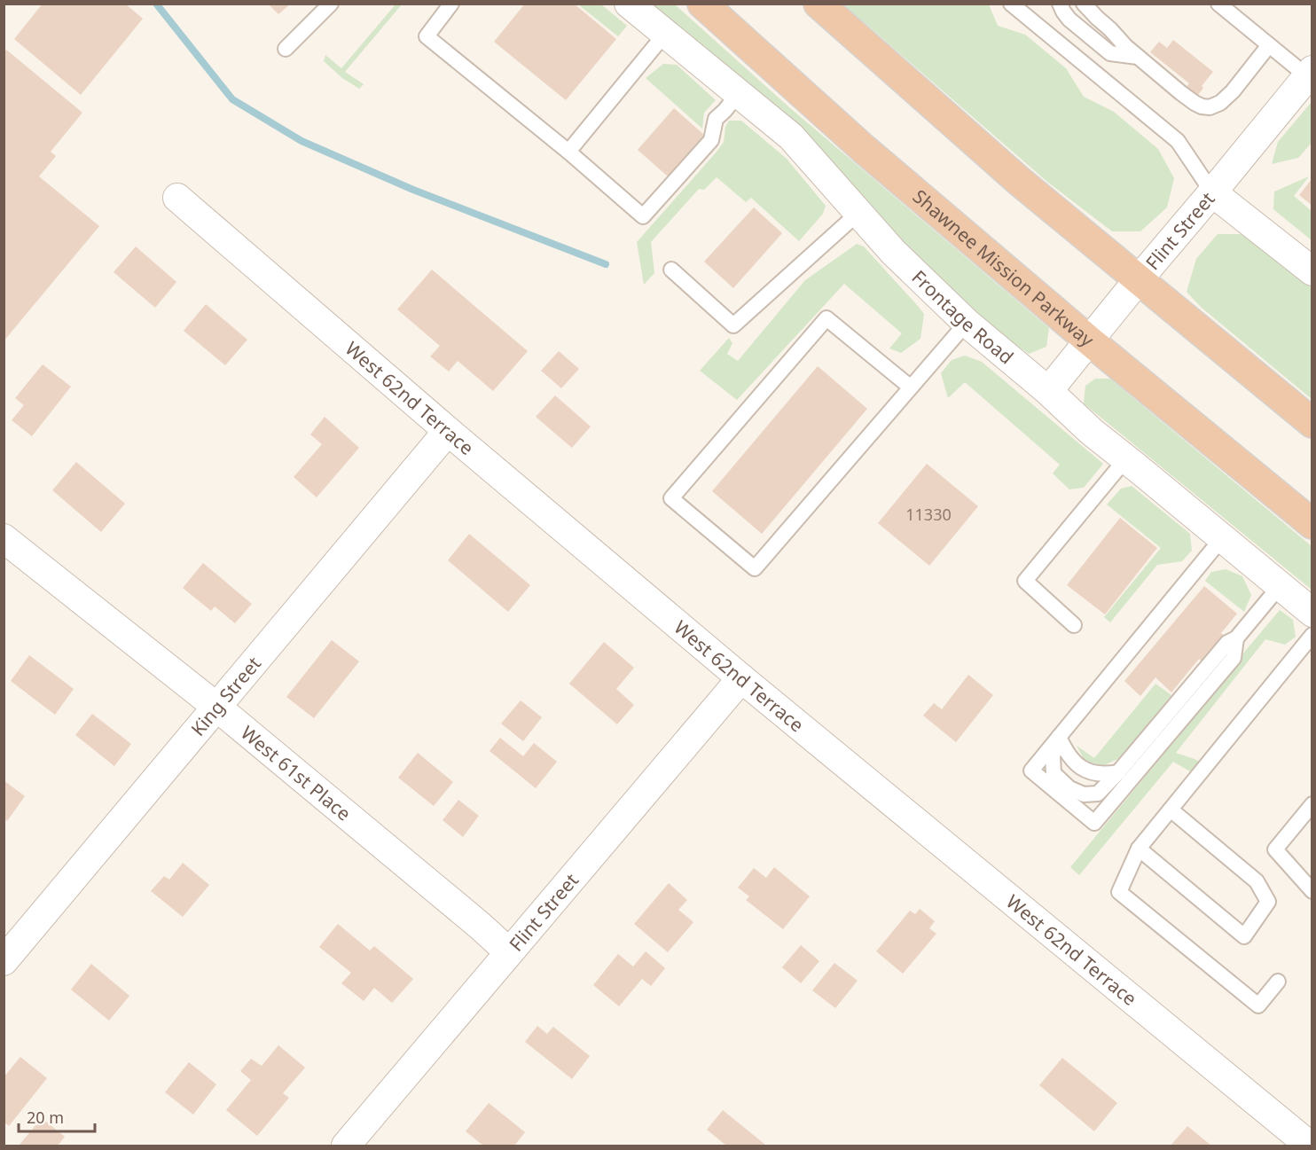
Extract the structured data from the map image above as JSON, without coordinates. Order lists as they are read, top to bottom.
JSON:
{
  "streets": {
    "highway": ["Shawnee Mission Parkway"],
    "street": [
      "Flint Street",
      "Frontage Road",
      "West 62nd Terrace",
      "King Street",
      "West 61st Place"
    ]
  },
  "crossings": [
    ["Flint Street", "Shawnee Mission Parkway"],
    ["Flint Street", "Frontage Road"],
    ["Flint Street", "West 62nd Terrace"],
    ["Flint Street", "West 61st Place"],
    ["West 62nd Terrace", "King Street"],
    ["King Street", "West 61st Place"]
  ],
  "house_numbers": ["11330"],
  "scale_bar": "20 m"
}
